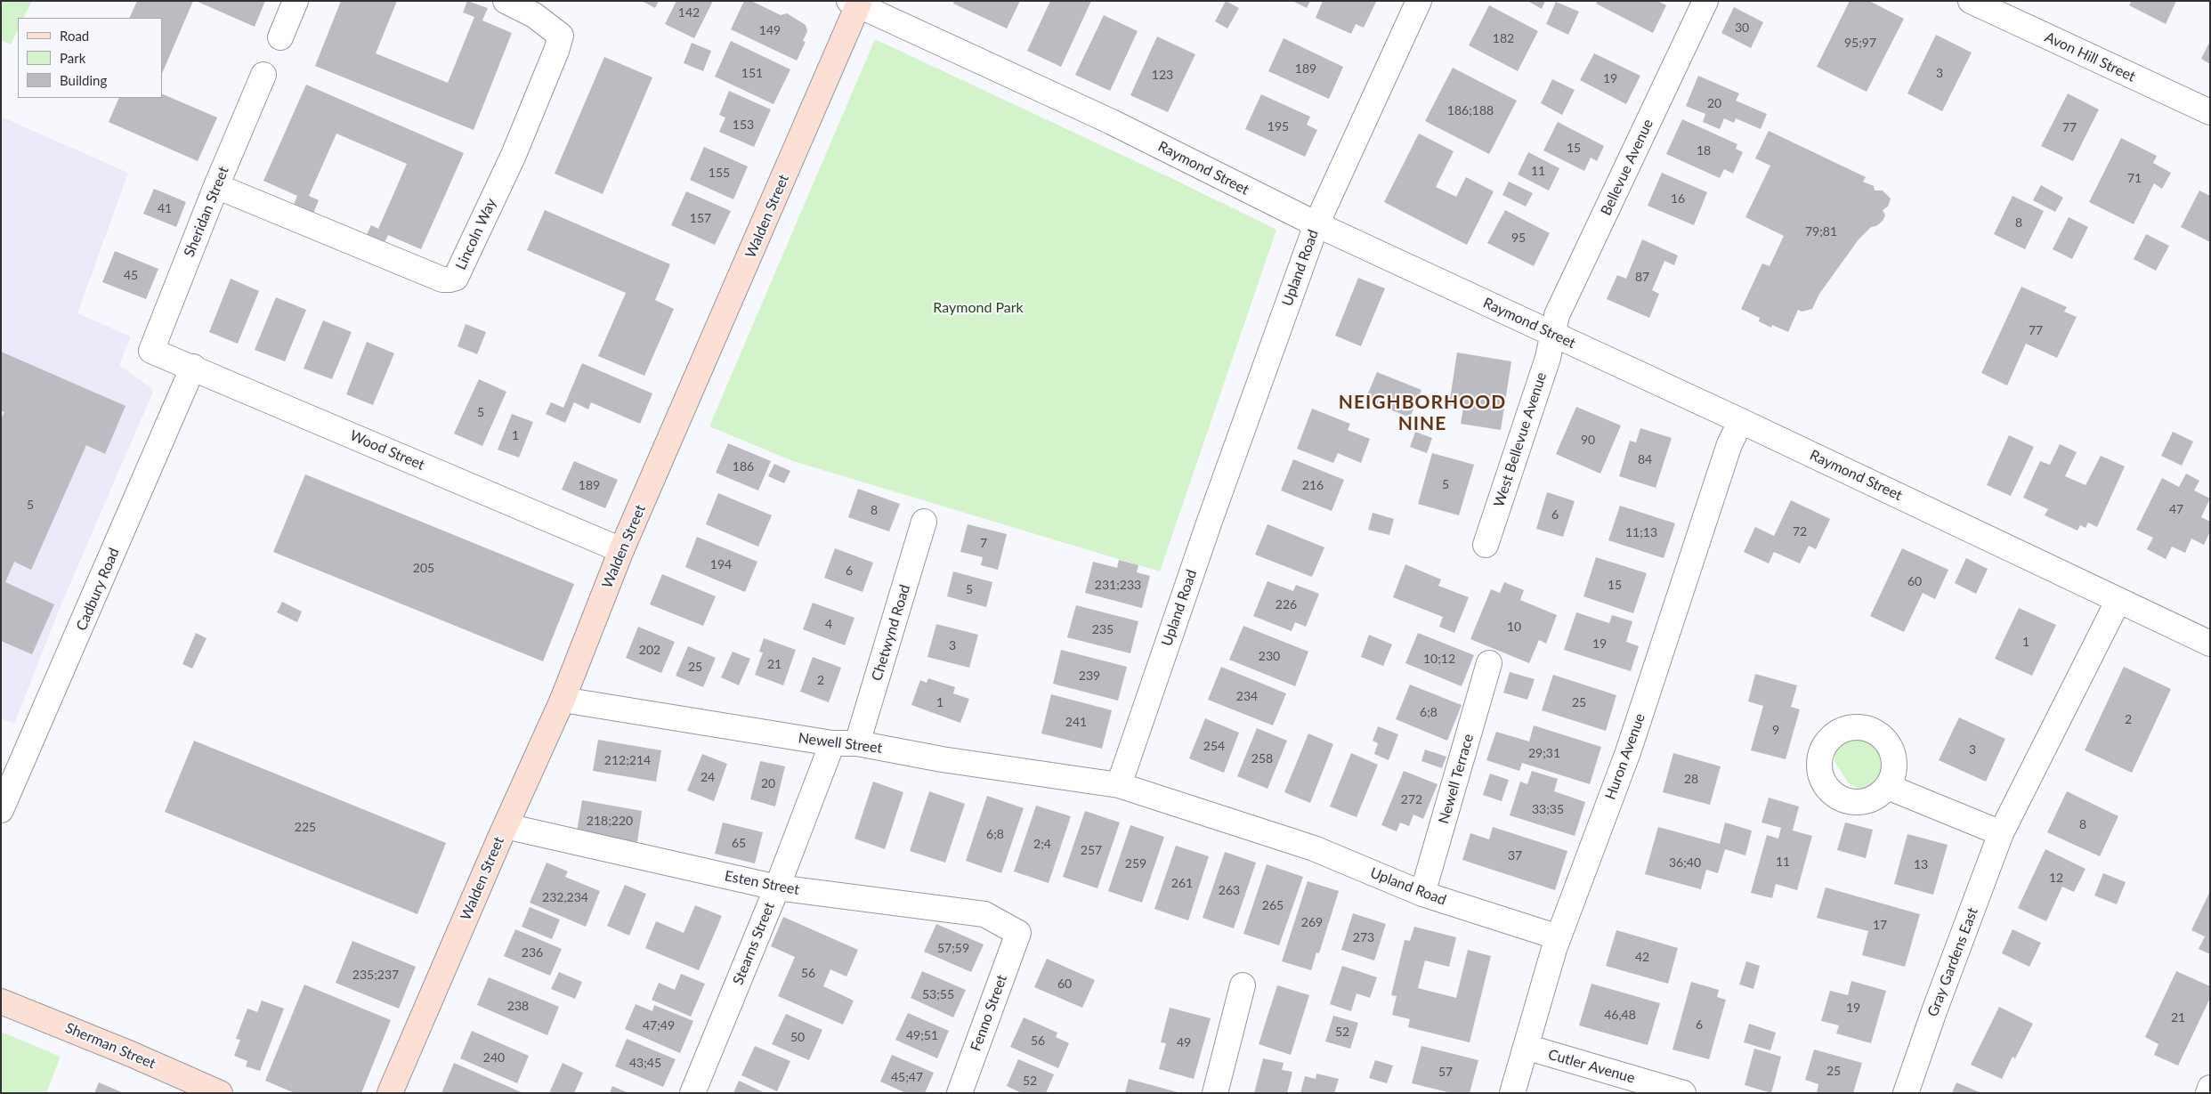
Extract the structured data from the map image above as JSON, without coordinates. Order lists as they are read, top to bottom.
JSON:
{
  "streets": {
    "street": [
      "Avon Hill Street",
      "Bellevue Avenue",
      "Raymond Street",
      "Sheridan Street",
      "Walden Street",
      "Lincoln Way",
      "Upland Road",
      "West Bellevue Avenue",
      "Wood Street",
      "Cadbury Road",
      "Chetwynd Road",
      "Newell Street",
      "Huron Avenue",
      "Newell Terrace",
      "Esten Street",
      "Stearns Street",
      "Gray Gardens East",
      "Fenno Street",
      "Sherman Street",
      "Cutler Avenue"
    ]
  },
  "crossings": [
    ["Bellevue Avenue", "Raymond Street"],
    ["Bellevue Avenue", "West Bellevue Avenue"],
    ["Raymond Street", "Walden Street"],
    ["Raymond Street", "Upland Road"],
    ["Raymond Street", "West Bellevue Avenue"],
    ["Raymond Street", "Huron Avenue"],
    ["Raymond Street", "Gray Gardens East"],
    ["Sheridan Street", "Lincoln Way"],
    ["Sheridan Street", "Wood Street"],
    ["Walden Street", "Wood Street"],
    ["Walden Street", "Newell Street"],
    ["Walden Street", "Esten Street"],
    ["Upland Road", "Newell Street"],
    ["Upland Road", "Huron Avenue"],
    ["Upland Road", "Newell Terrace"],
    ["Wood Street", "Cadbury Road"],
    ["Chetwynd Road", "Newell Street"],
    ["Newell Street", "Stearns Street"],
    ["Huron Avenue", "Cutler Avenue"],
    ["Esten Street", "Stearns Street"],
    ["Esten Street", "Fenno Street"]
  ],
  "districts": ["NEIGHBORHOOD NINE"],
  "parks": ["Raymond Park"],
  "house_numbers": [
    "142",
    "30",
    "149",
    "182",
    "95;97",
    "189",
    "151",
    "3",
    "123",
    "19",
    "20",
    "186;188",
    "153",
    "195",
    "77",
    "15",
    "18",
    "11",
    "155",
    "71",
    "16",
    "41",
    "157",
    "8",
    "79;81",
    "95",
    "45",
    "87",
    "77",
    "5",
    "1",
    "90",
    "84",
    "186",
    "5",
    "189",
    "216",
    "5",
    "47",
    "8",
    "6",
    "72",
    "11;13",
    "7",
    "194",
    "205",
    "6",
    "60",
    "231;233",
    "15",
    "5",
    "226",
    "4",
    "10",
    "235",
    "1",
    "19",
    "3",
    "202",
    "230",
    "10;12",
    "21",
    "25",
    "239",
    "2",
    "234",
    "1",
    "25",
    "6;8",
    "2",
    "241",
    "9",
    "254",
    "3",
    "29;31",
    "258",
    "212;214",
    "24",
    "28",
    "20",
    "272",
    "33;35",
    "218;220",
    "8",
    "225",
    "6;8",
    "65",
    "2;4",
    "257",
    "37",
    "11",
    "36;40",
    "259",
    "13",
    "12",
    "261",
    "263",
    "232,234",
    "265",
    "269",
    "17",
    "273",
    "57;59",
    "236",
    "42",
    "56",
    "235;237",
    "60",
    "53;55",
    "238",
    "19",
    "46,48",
    "21",
    "6",
    "47;49",
    "52",
    "49;51",
    "50",
    "56",
    "49",
    "240",
    "43;45",
    "25",
    "57",
    "45;47",
    "52"
  ],
  "legend": ["Road", "Park", "Building"]
}
